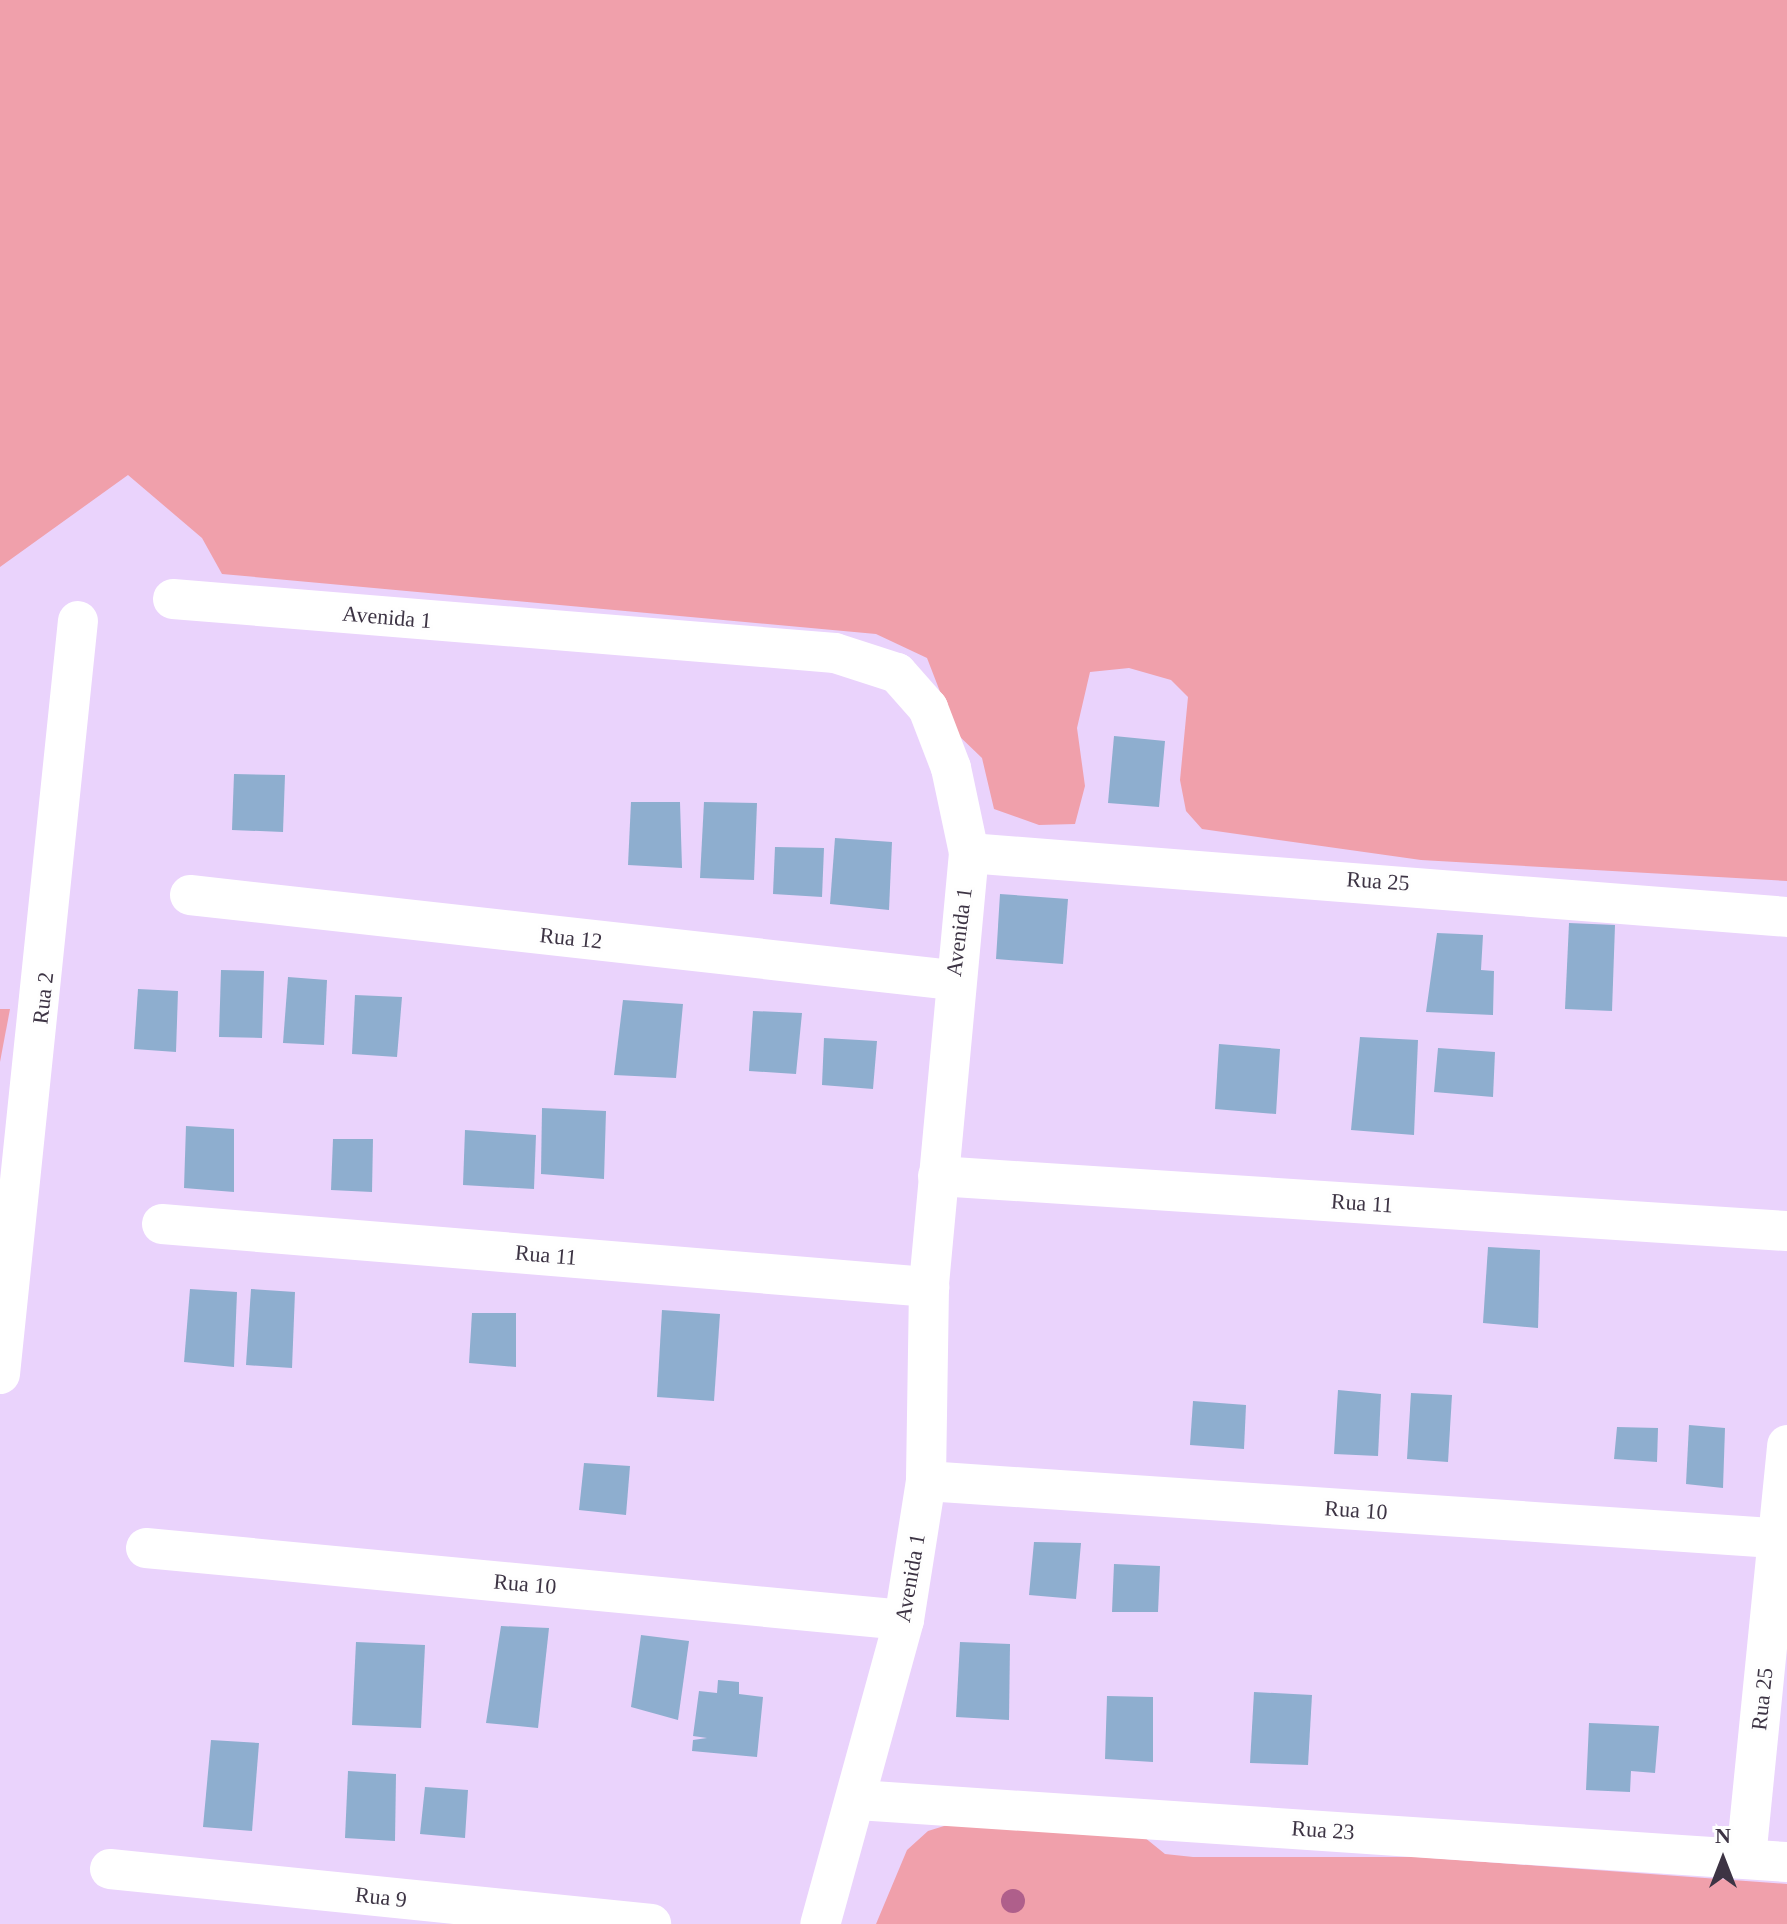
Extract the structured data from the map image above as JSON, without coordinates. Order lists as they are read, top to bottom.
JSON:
{
  "streets": {
    "street": [
      "Avenida 1",
      "Rua 25",
      "Rua 12",
      "Rua 2",
      "Rua 11",
      "Rua 10",
      "Rua 23",
      "Rua 9"
    ]
  },
  "crossings": [
    ["Avenida 1", "Rua 25"],
    ["Avenida 1", "Rua 12"],
    ["Avenida 1", "Rua 11"],
    ["Avenida 1", "Rua 10"],
    ["Avenida 1", "Rua 23"],
    ["Rua 25", "Rua 10"],
    ["Rua 25", "Rua 23"]
  ],
  "north": "top"
}
